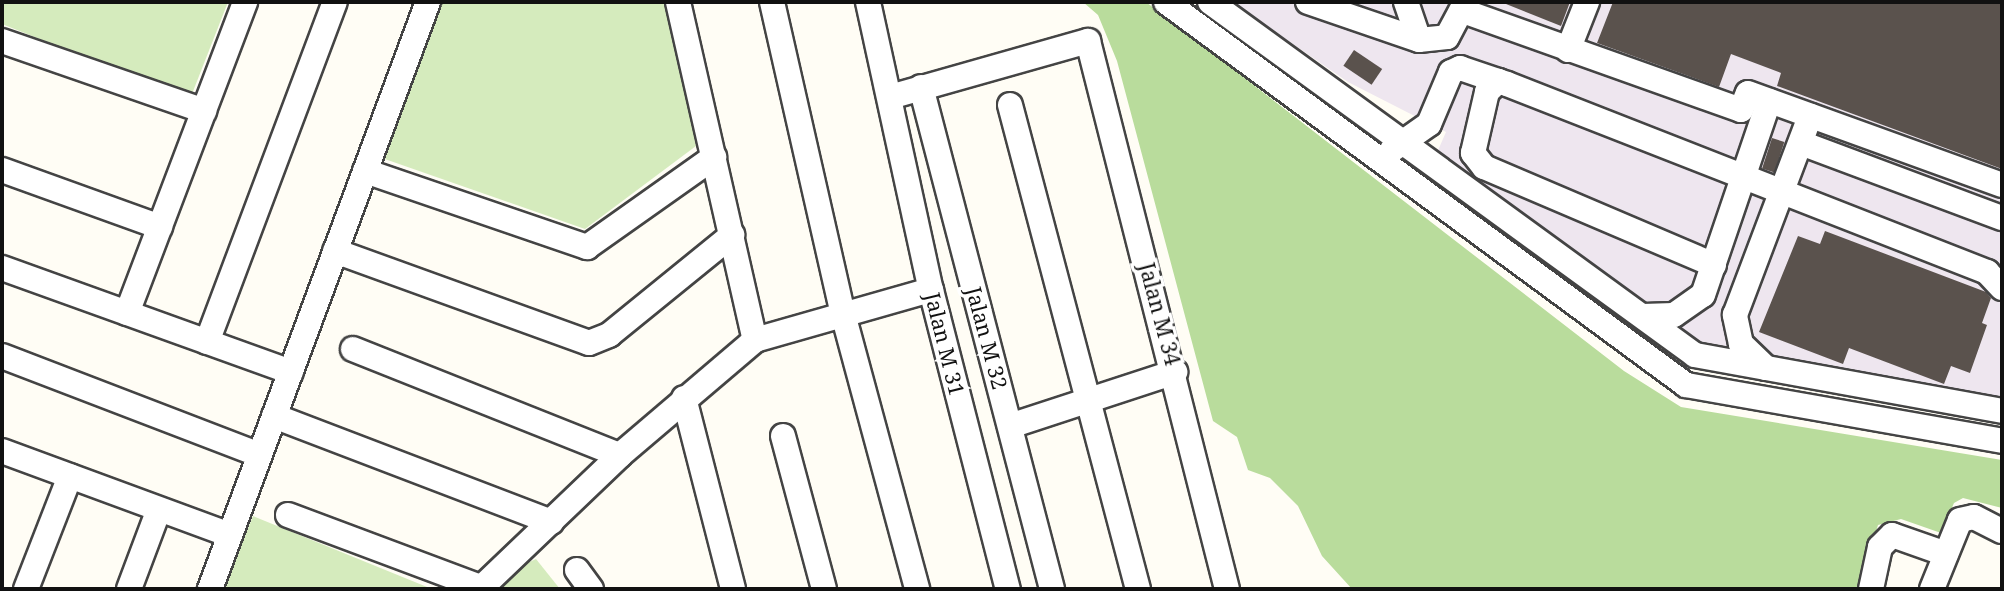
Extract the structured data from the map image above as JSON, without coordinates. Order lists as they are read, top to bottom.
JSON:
{
  "streets": {
    "street": ["Jalan M 34", "Jalan M 32", "Jalan M 31"]
  },
  "crossings": [
    ["Jalan M 34", "Jalan M 32"]
  ]
}
